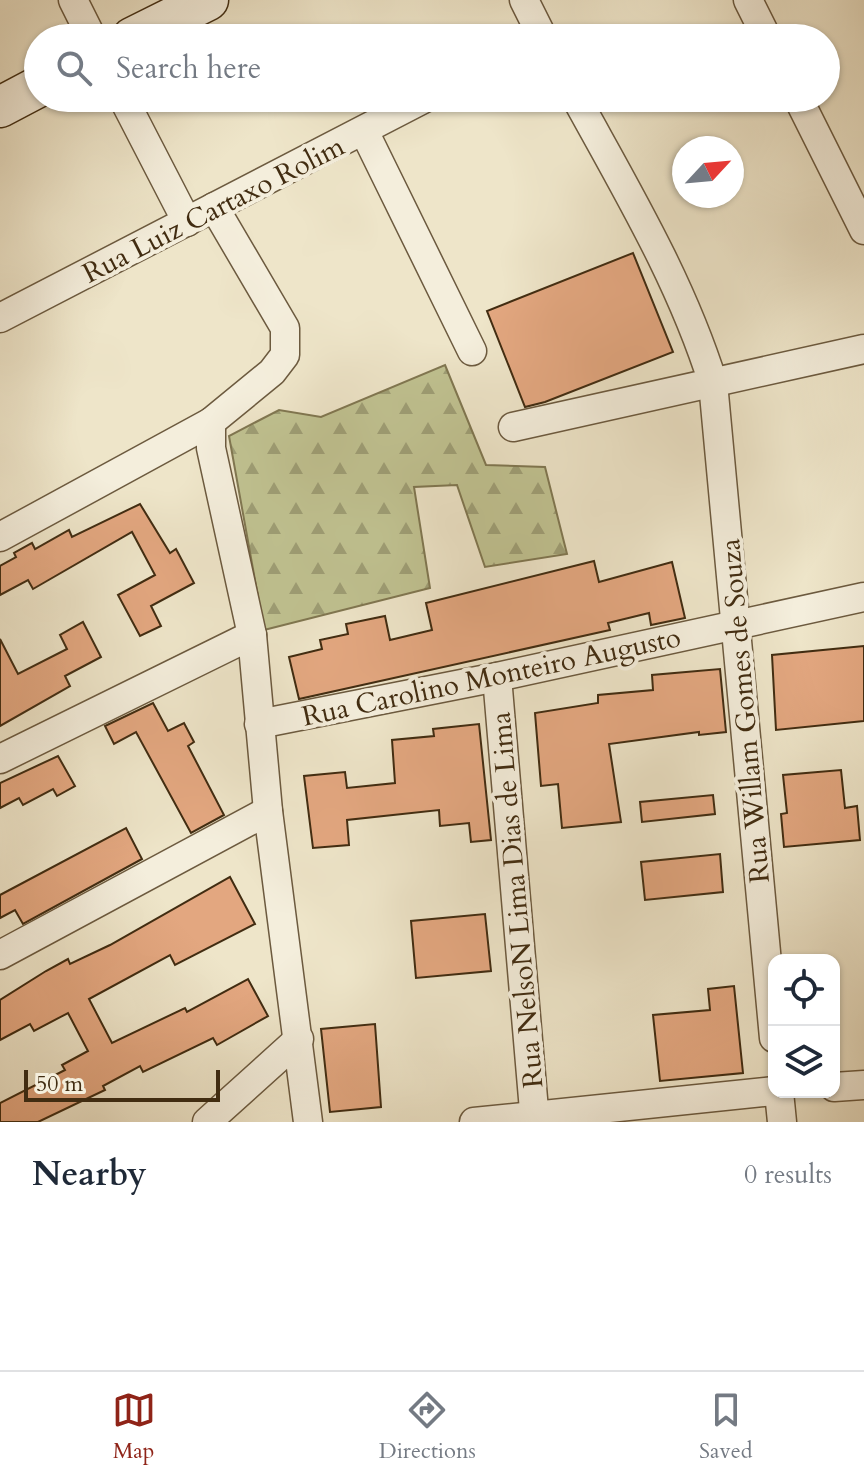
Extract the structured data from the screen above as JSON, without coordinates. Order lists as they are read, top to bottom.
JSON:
{
  "streets": {
    "street": [
      "Rua Luiz Cartaxo Rolim",
      "Rua Carolino Monteiro Augusto",
      "Rua Willam Gomes de Souza",
      "Rua NelsoN Lima Dias de Lima"
    ]
  },
  "crossings": [
    ["Rua Carolino Monteiro Augusto", "Rua Willam Gomes de Souza"],
    ["Rua Carolino Monteiro Augusto", "Rua NelsoN Lima Dias de Lima"]
  ],
  "scale_bar": "50 m",
  "north": "top right",
  "page": {
    "search": "Search here",
    "scale": "50 m",
    "heading": ["Nearby", "0 results"],
    "nav": ["Map", "Directions", "Saved"]
  }
}
